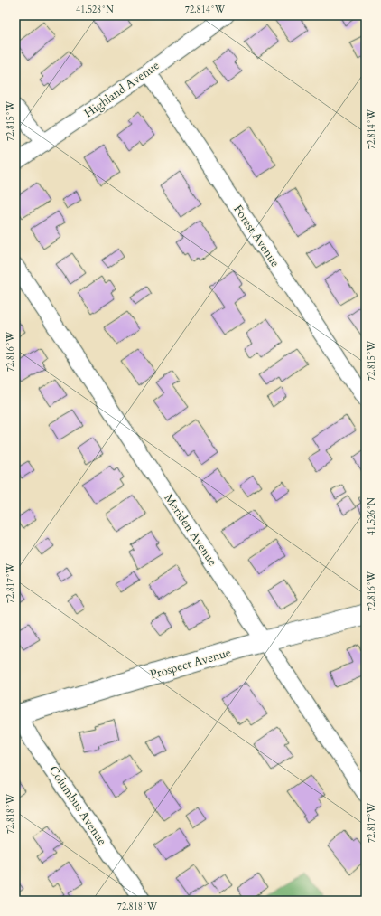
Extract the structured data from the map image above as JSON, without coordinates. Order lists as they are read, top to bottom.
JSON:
{
  "streets": {
    "street": [
      "Highland Avenue",
      "Forest Avenue",
      "Meriden Avenue",
      "Prospect Avenue",
      "Columbus Avenue"
    ]
  },
  "crossings": [
    ["Highland Avenue", "Forest Avenue"],
    ["Meriden Avenue", "Prospect Avenue"],
    ["Prospect Avenue", "Columbus Avenue"]
  ],
  "coordinates": [
    "41.528°N",
    "72.814°W",
    "72.815°W",
    "72.816°W",
    "41.526°N",
    "72.817°W",
    "72.818°W"
  ]
}
